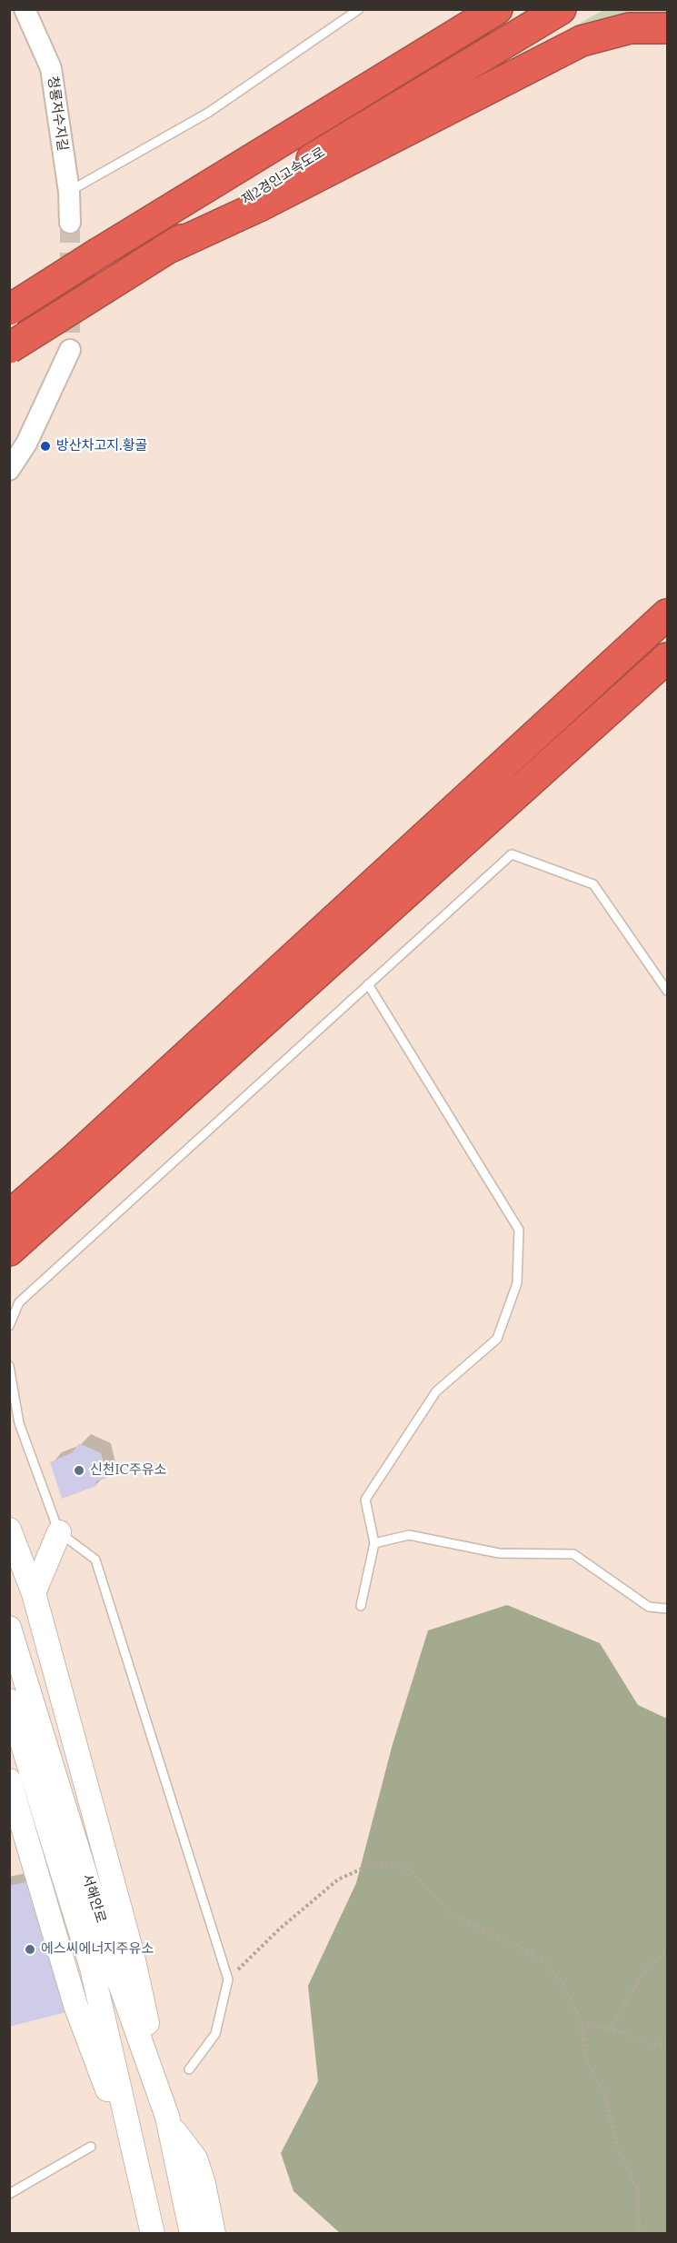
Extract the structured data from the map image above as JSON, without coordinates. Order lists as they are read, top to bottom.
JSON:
{
  "streets": {
    "highway": ["제2경인고속도로"],
    "main road": ["서해안로"],
    "street": ["청룡저수지길"]
  },
  "places": ["방산차고지.황골", "신천IC주유소", "에스씨에너지주유소"]
}
